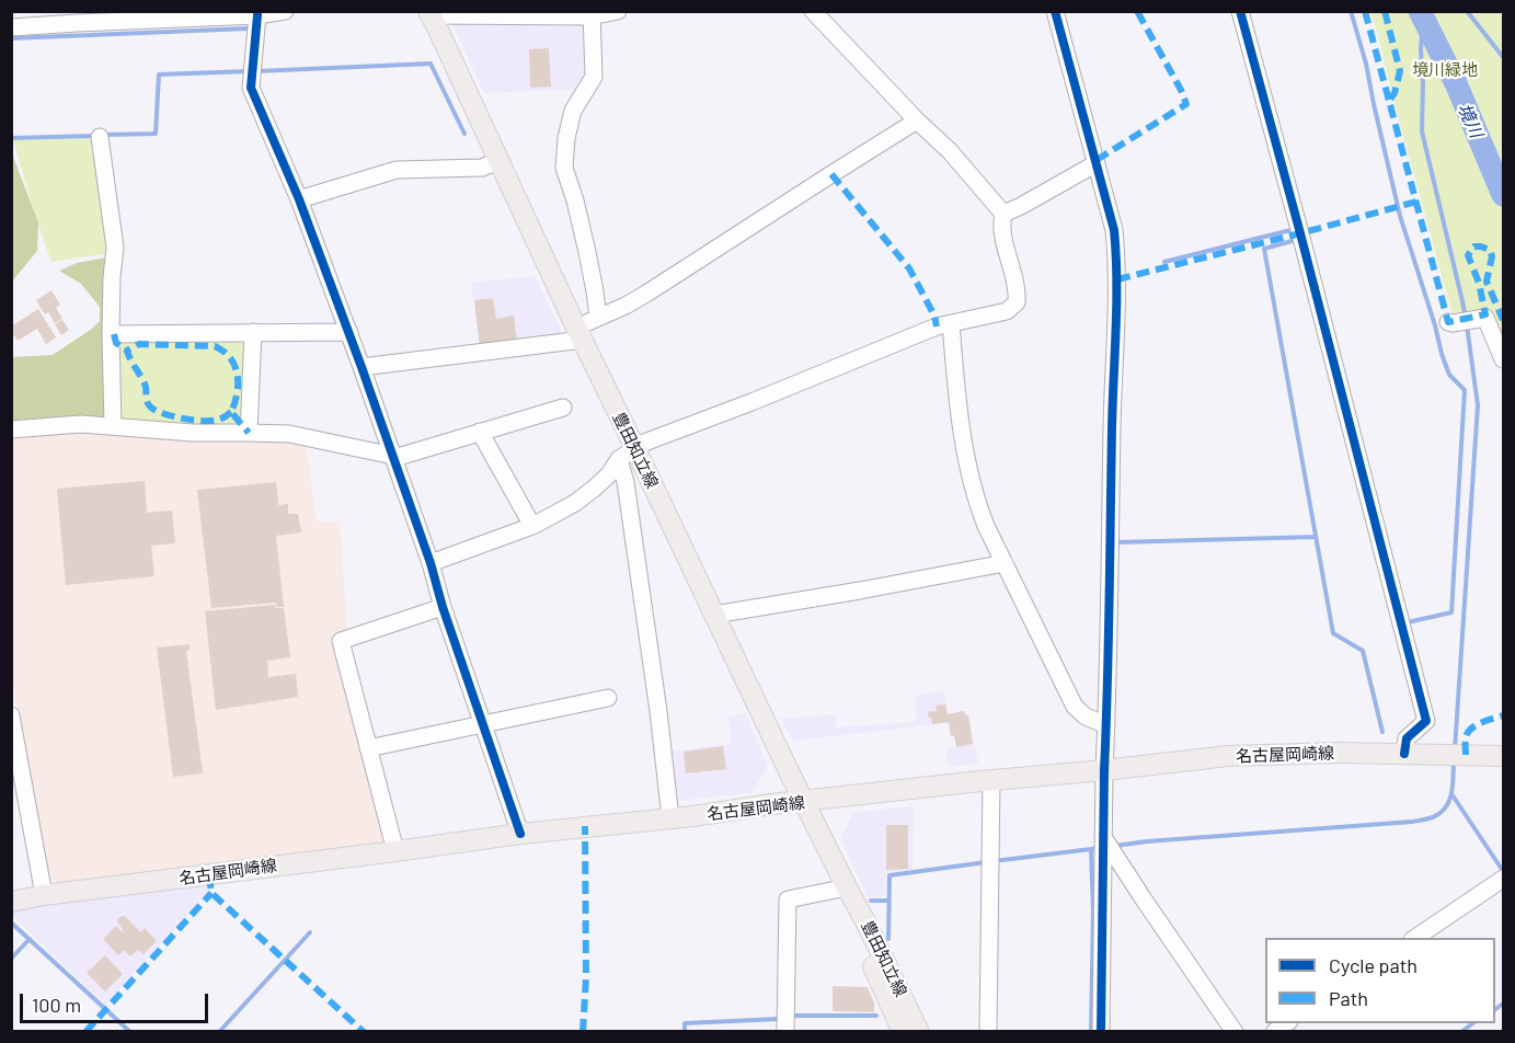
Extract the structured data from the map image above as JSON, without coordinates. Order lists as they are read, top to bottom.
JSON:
{
  "streets": {
    "main road": ["豊田知立線", "名古屋岡崎線"]
  },
  "crossings": [
    ["豊田知立線", "名古屋岡崎線"]
  ],
  "water": ["境川"],
  "parks": ["境川緑地"],
  "legend": ["Cycle path", "Path"],
  "scale_bar": "100 m"
}
